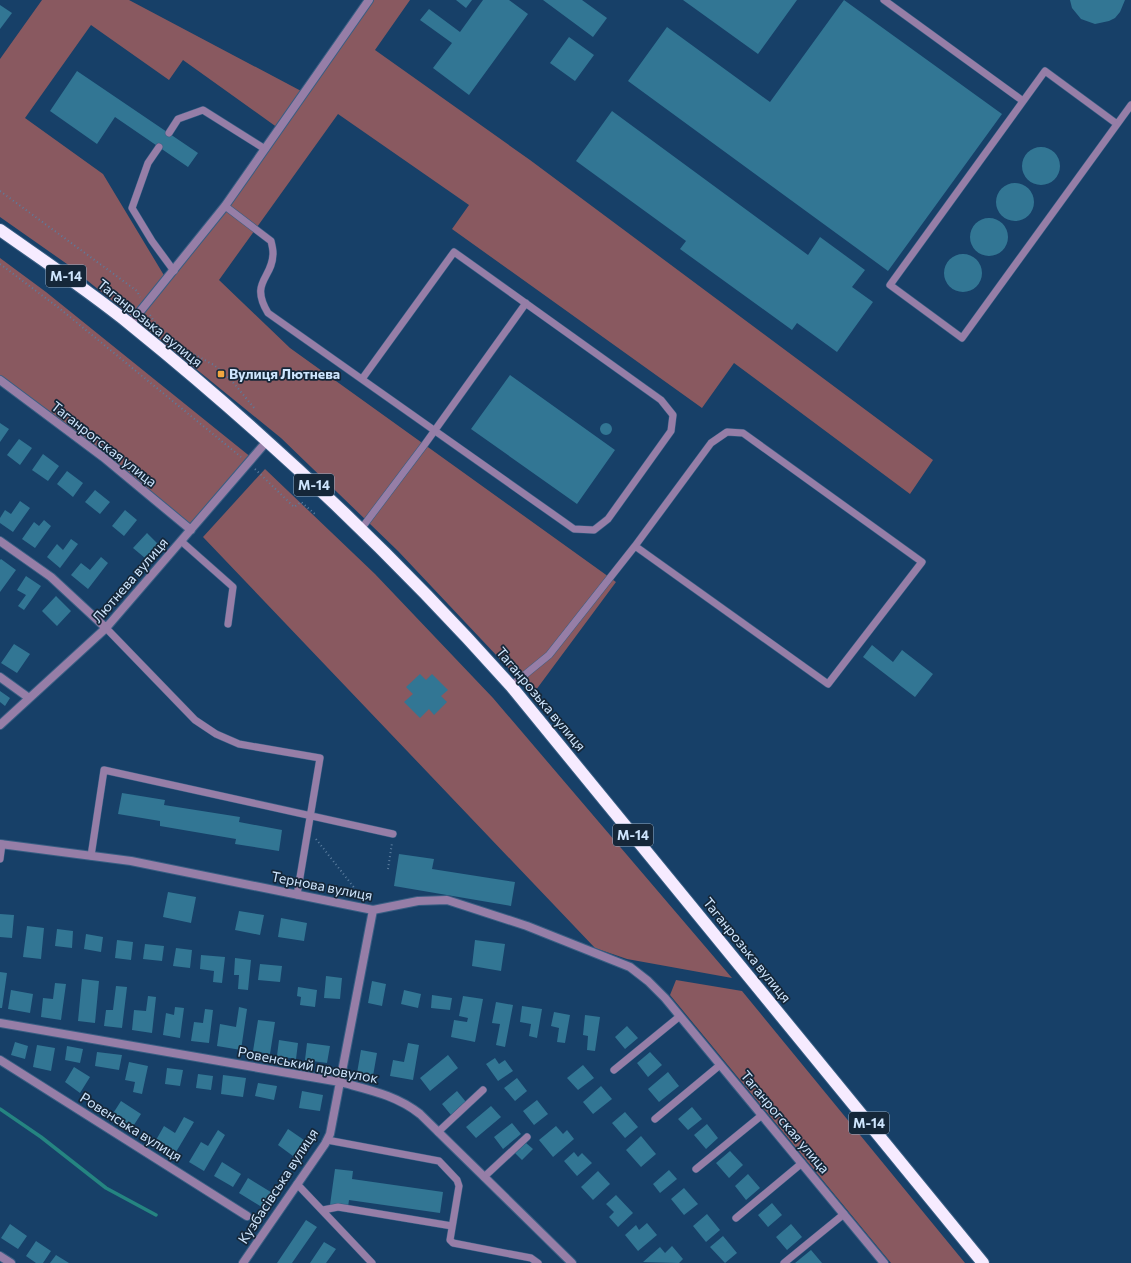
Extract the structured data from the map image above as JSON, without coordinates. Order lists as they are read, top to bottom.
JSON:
{
  "streets": {
    "highway": ["М-14", "Таганрозька вулиця"],
    "street": [
      "Таганрогская улица",
      "Лютнева вулиця",
      "Тернова вулиця",
      "Ровенський провулок",
      "Ровенська вулиця",
      "Кузбасівська вулиця"
    ]
  },
  "crossings": [
    ["Таганрозька вулиця", "Лютнева вулиця"],
    ["Таганрогская улица", "Лютнева вулиця"],
    ["Таганрогская улица", "Тернова вулиця"],
    ["Тернова вулиця", "Кузбасівська вулиця"],
    ["Ровенський провулок", "Кузбасівська вулиця"]
  ],
  "places": {
    "transit": ["Вулиця Лютнева"]
  }
}
